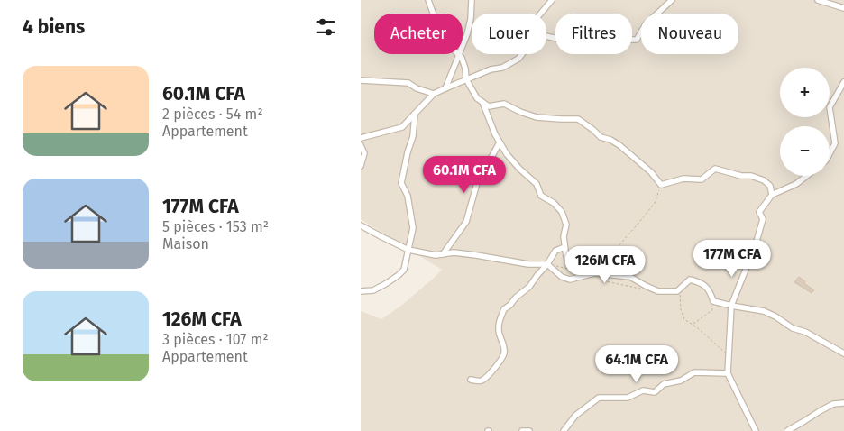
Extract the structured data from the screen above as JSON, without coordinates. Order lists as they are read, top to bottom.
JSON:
{
  "page": {
    "heading": "4 biens",
    "chip": [
      "Acheter",
      "Louer",
      "Filtres",
      "Nouveau"
    ],
    "list": [
      {
        "name": "60.1M CFA",
        "note": "2 pièces · 54 m² · Appartement"
      },
      {
        "name": "177M CFA",
        "note": "5 pièces · 153 m² · Maison"
      },
      {
        "name": "126M CFA",
        "note": "3 pièces · 107 m² · Appartement"
      }
    ],
    "map_buttons": ["+", "−"],
    "price": [
      "60.1M CFA",
      "177M CFA",
      "126M CFA",
      "64.1M CFA"
    ]
  }
}
